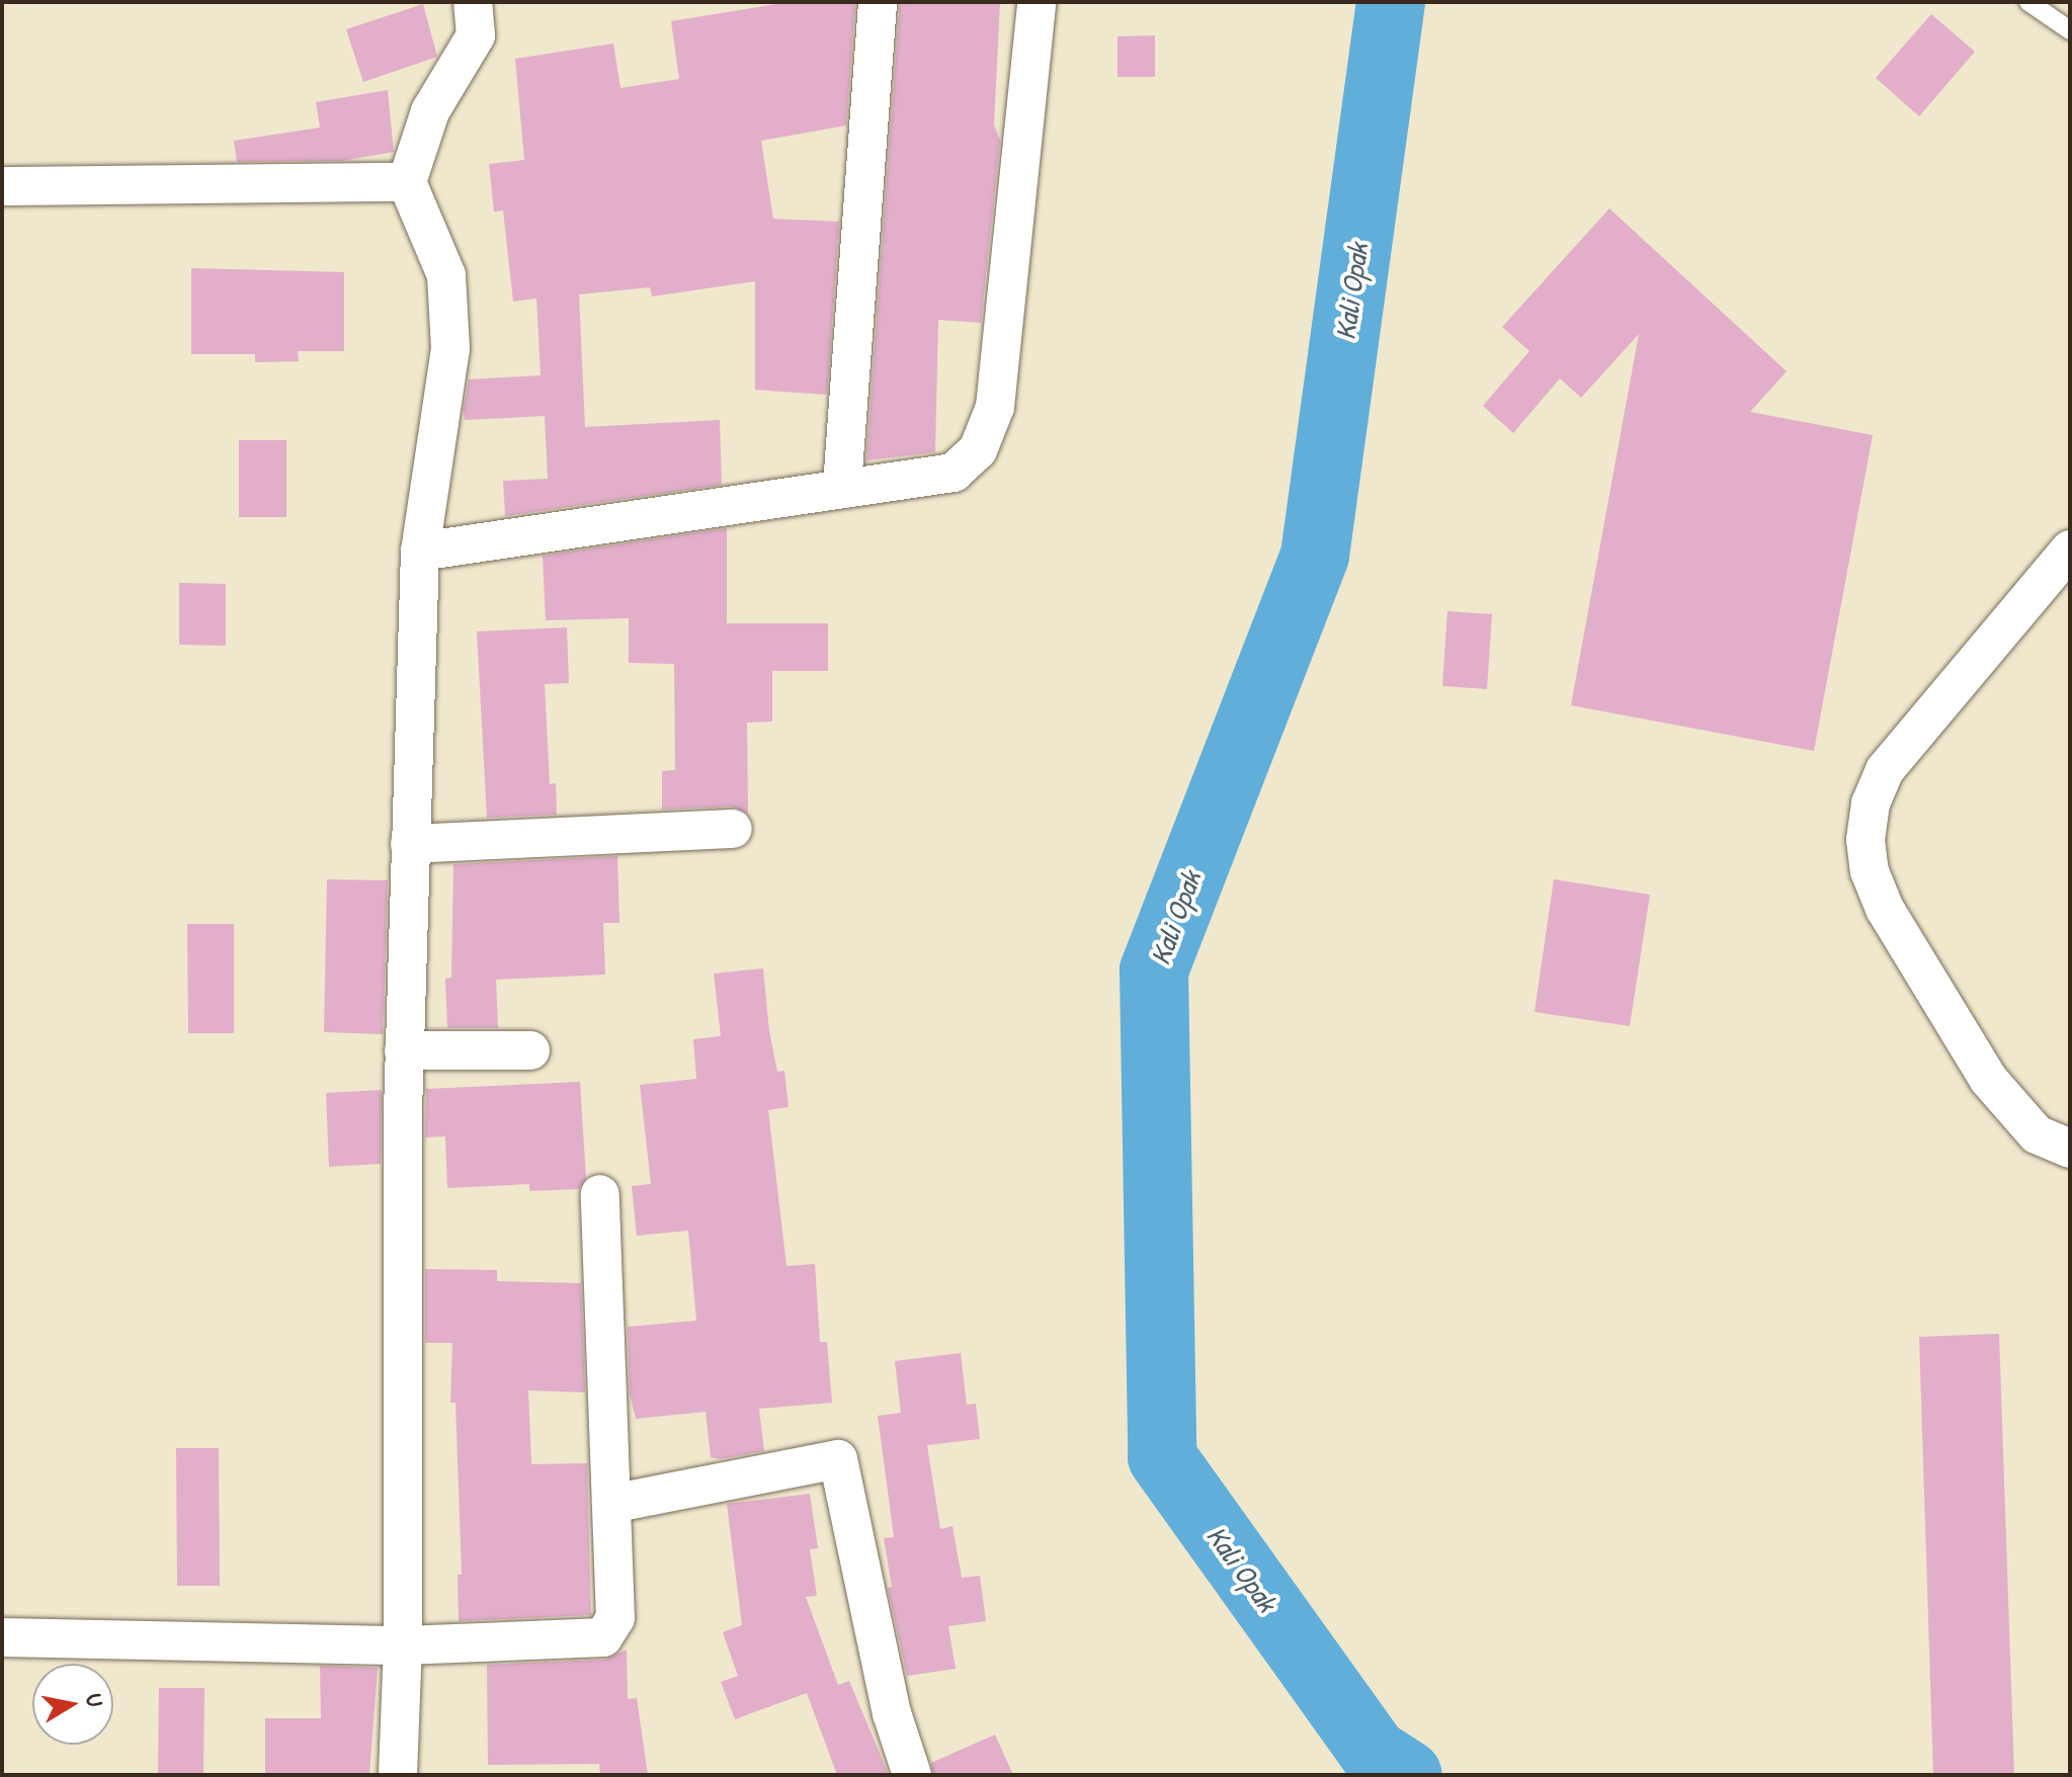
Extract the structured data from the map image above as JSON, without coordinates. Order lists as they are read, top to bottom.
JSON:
{
  "water": ["Kali Opak"],
  "north": "right"
}
